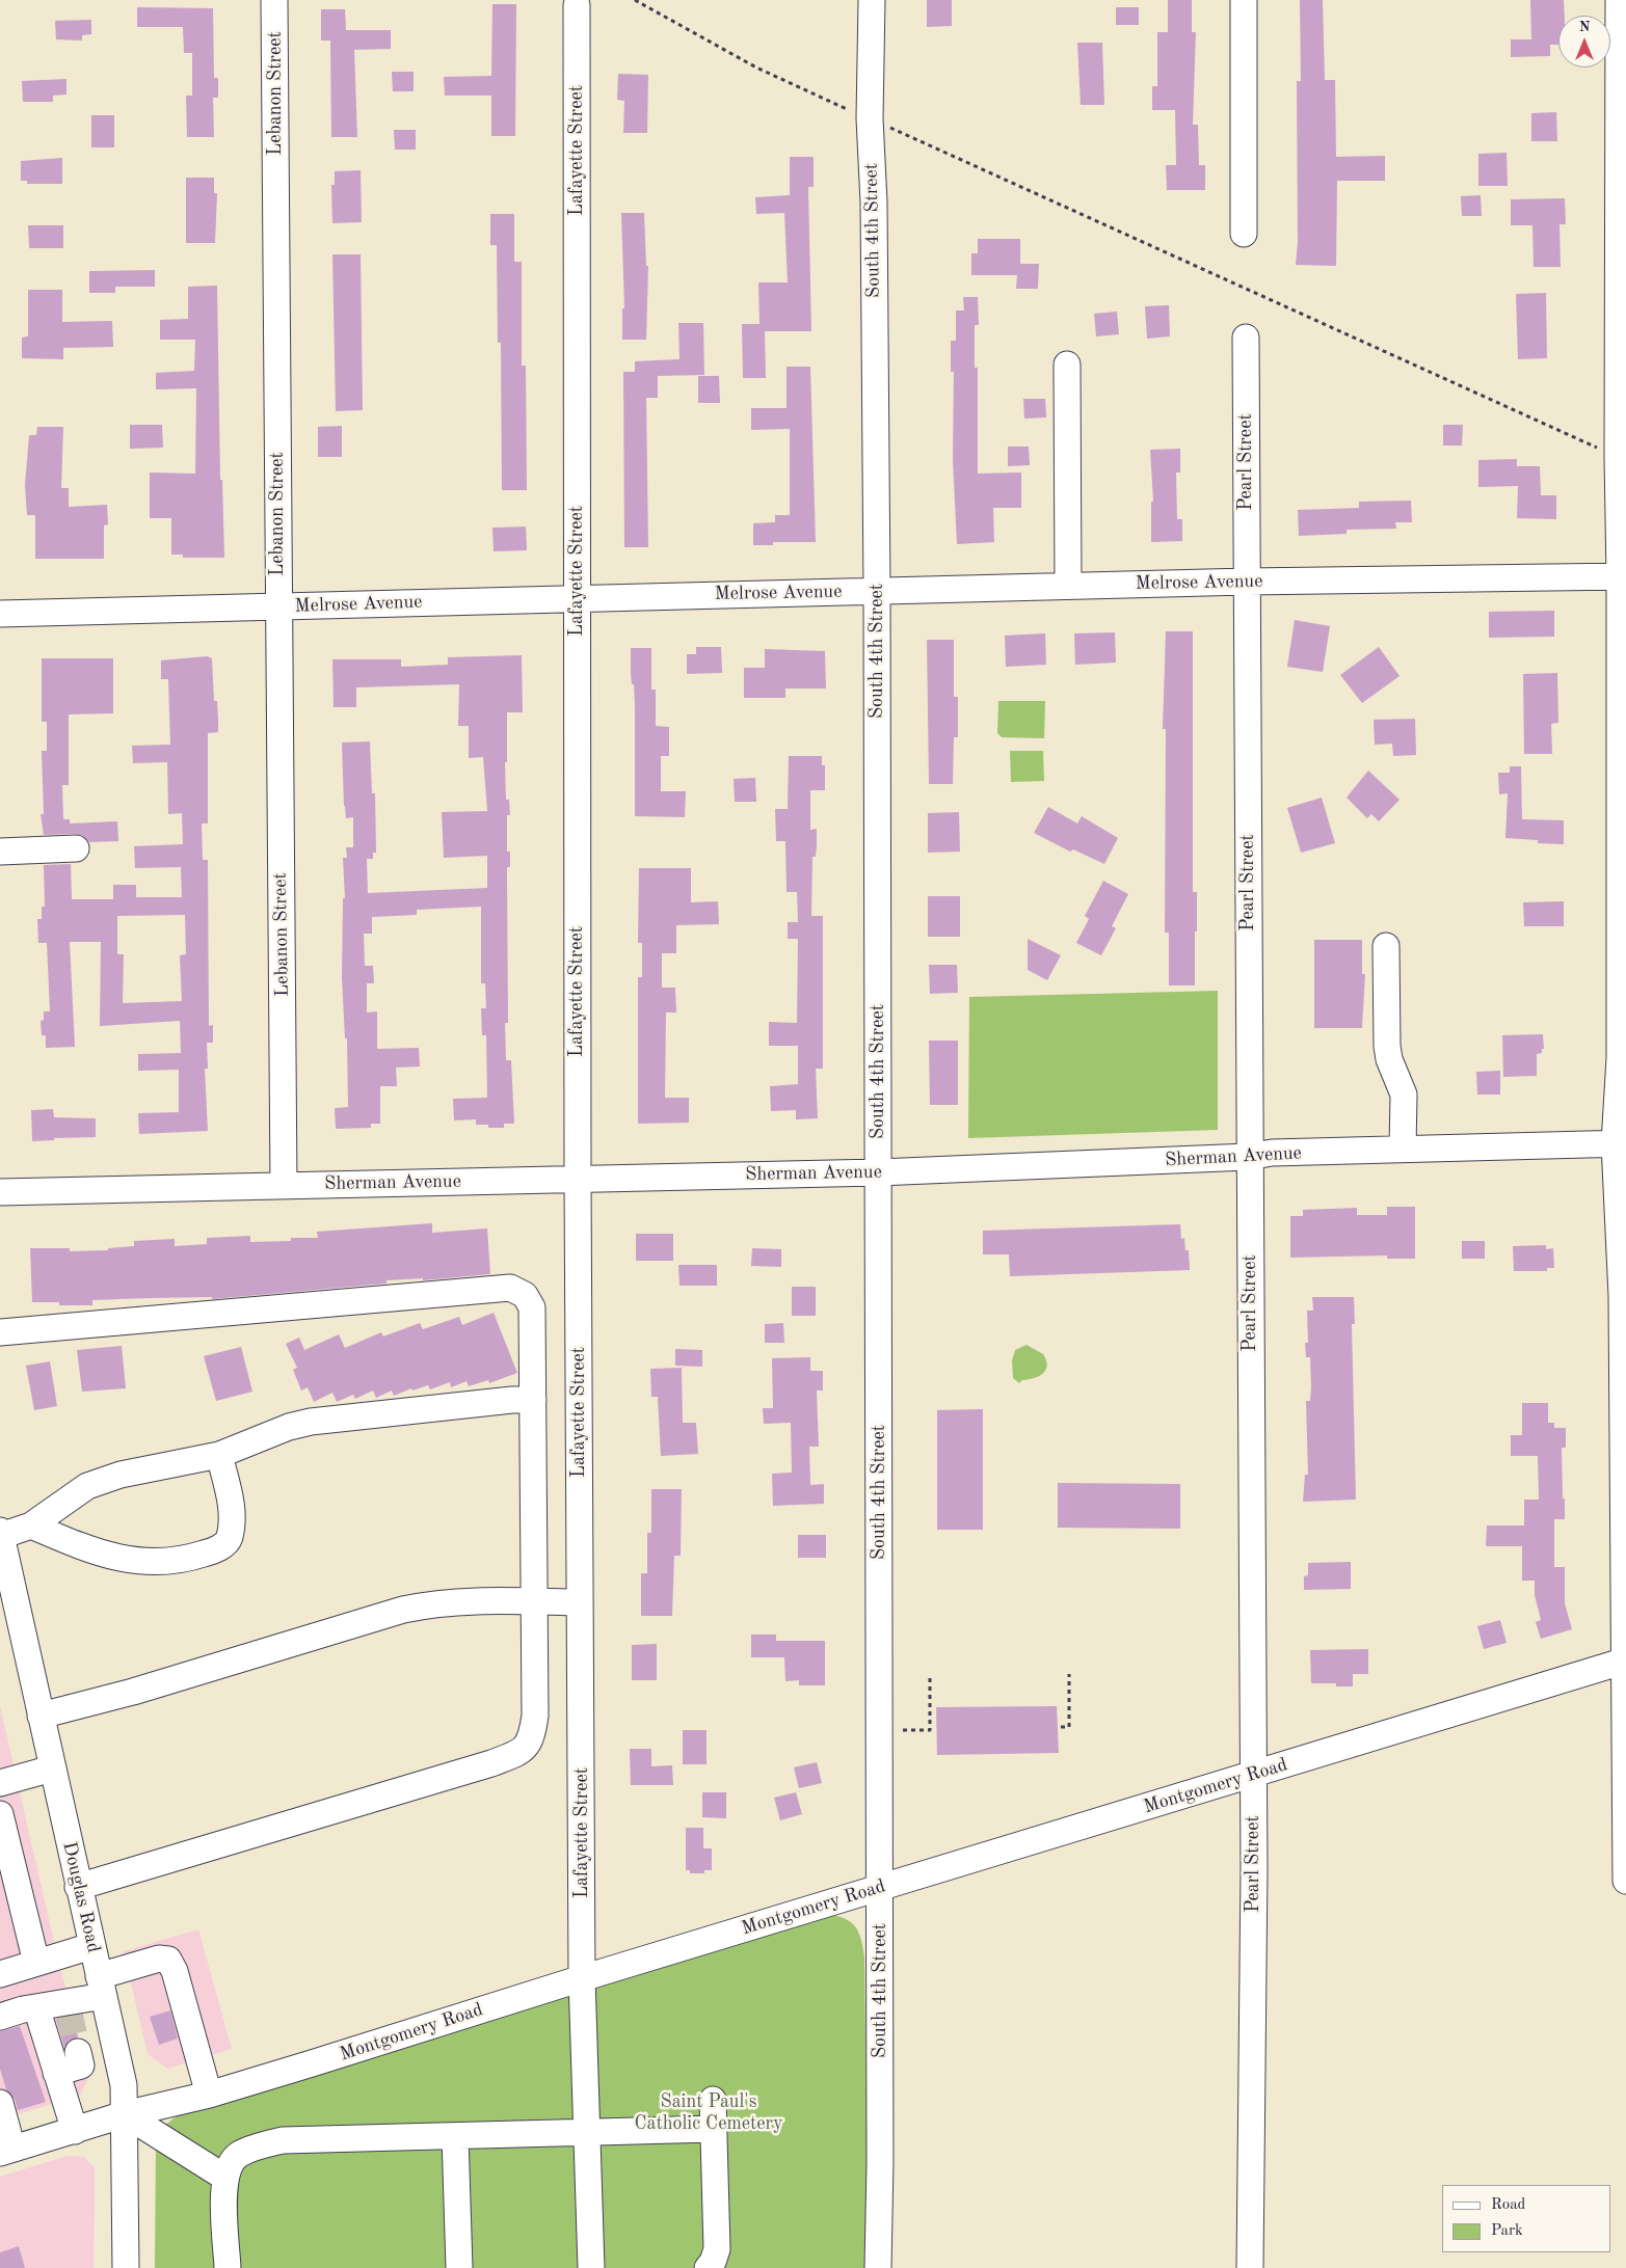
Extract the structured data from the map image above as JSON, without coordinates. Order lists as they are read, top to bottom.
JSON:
{
  "streets": {
    "street": [
      "Lebanon Street",
      "Lafayette Street",
      "South 4th Street",
      "Pearl Street",
      "Melrose Avenue",
      "Sherman Avenue",
      "Montgomery Road",
      "Douglas Road"
    ]
  },
  "crossings": [
    ["Lebanon Street", "Melrose Avenue"],
    ["Lebanon Street", "Sherman Avenue"],
    ["Lafayette Street", "Melrose Avenue"],
    ["Lafayette Street", "Sherman Avenue"],
    ["Lafayette Street", "Montgomery Road"],
    ["South 4th Street", "Melrose Avenue"],
    ["South 4th Street", "Sherman Avenue"],
    ["South 4th Street", "Montgomery Road"],
    ["Pearl Street", "Melrose Avenue"],
    ["Pearl Street", "Sherman Avenue"],
    ["Pearl Street", "Montgomery Road"],
    ["Montgomery Road", "Douglas Road"]
  ],
  "parks": ["Saint Paul's Catholic Cemetery"],
  "legend": ["Road", "Park"],
  "north": "top"
}
